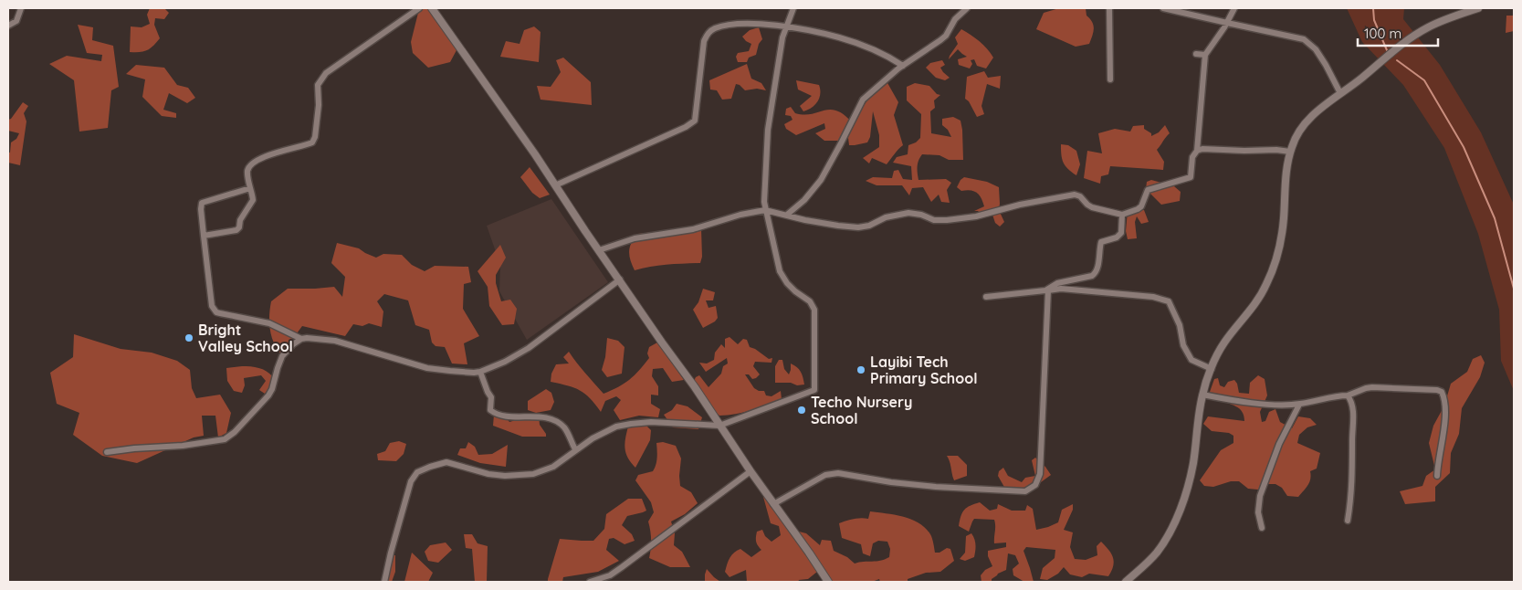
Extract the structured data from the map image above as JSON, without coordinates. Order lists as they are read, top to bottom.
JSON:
{
  "places": ["Bright Valley School", "Layibi Tech Primary School", "Techo Nursery School"],
  "scale_bar": "100 m"
}
